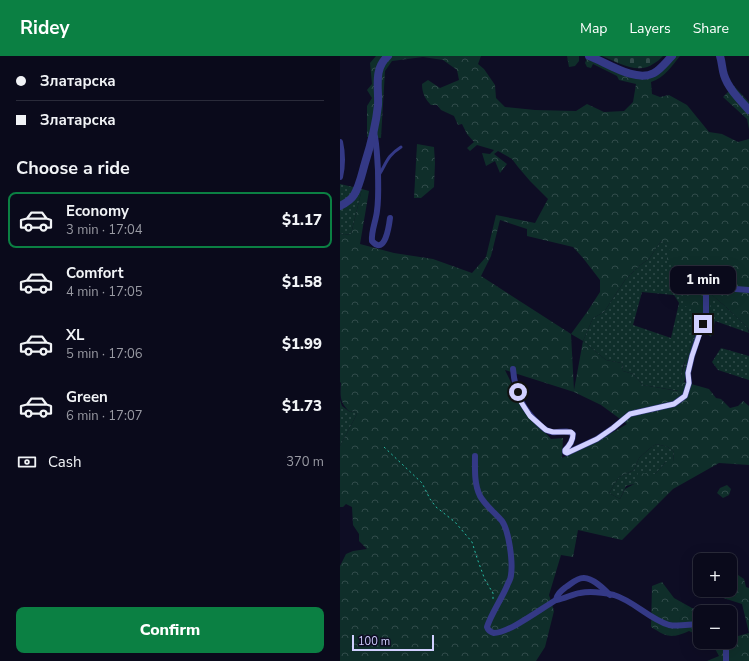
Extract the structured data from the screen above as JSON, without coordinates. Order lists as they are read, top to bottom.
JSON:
{
  "scale_bar": "100 m",
  "page": {
    "header": "Ridey",
    "nav": ["Map", "Layers", "Share"],
    "banner": ["Златарска", "Златарска"],
    "heading": "Choose a ride",
    "list": [
      {
        "name": "Economy",
        "note": "3 min · 17:04",
        "value": "$1.17"
      },
      {
        "name": "Comfort",
        "note": "4 min · 17:05",
        "value": "$1.58"
      },
      {
        "name": "XL",
        "note": "5 min · 17:06",
        "value": "$1.99"
      },
      {
        "name": "Green",
        "note": "6 min · 17:07",
        "value": "$1.73"
      }
    ],
    "bubble": "1 min",
    "pay": ["Cash", "370 m"],
    "map_buttons": ["+", "−"],
    "buttons": "Confirm",
    "scale": "100 m"
  }
}
